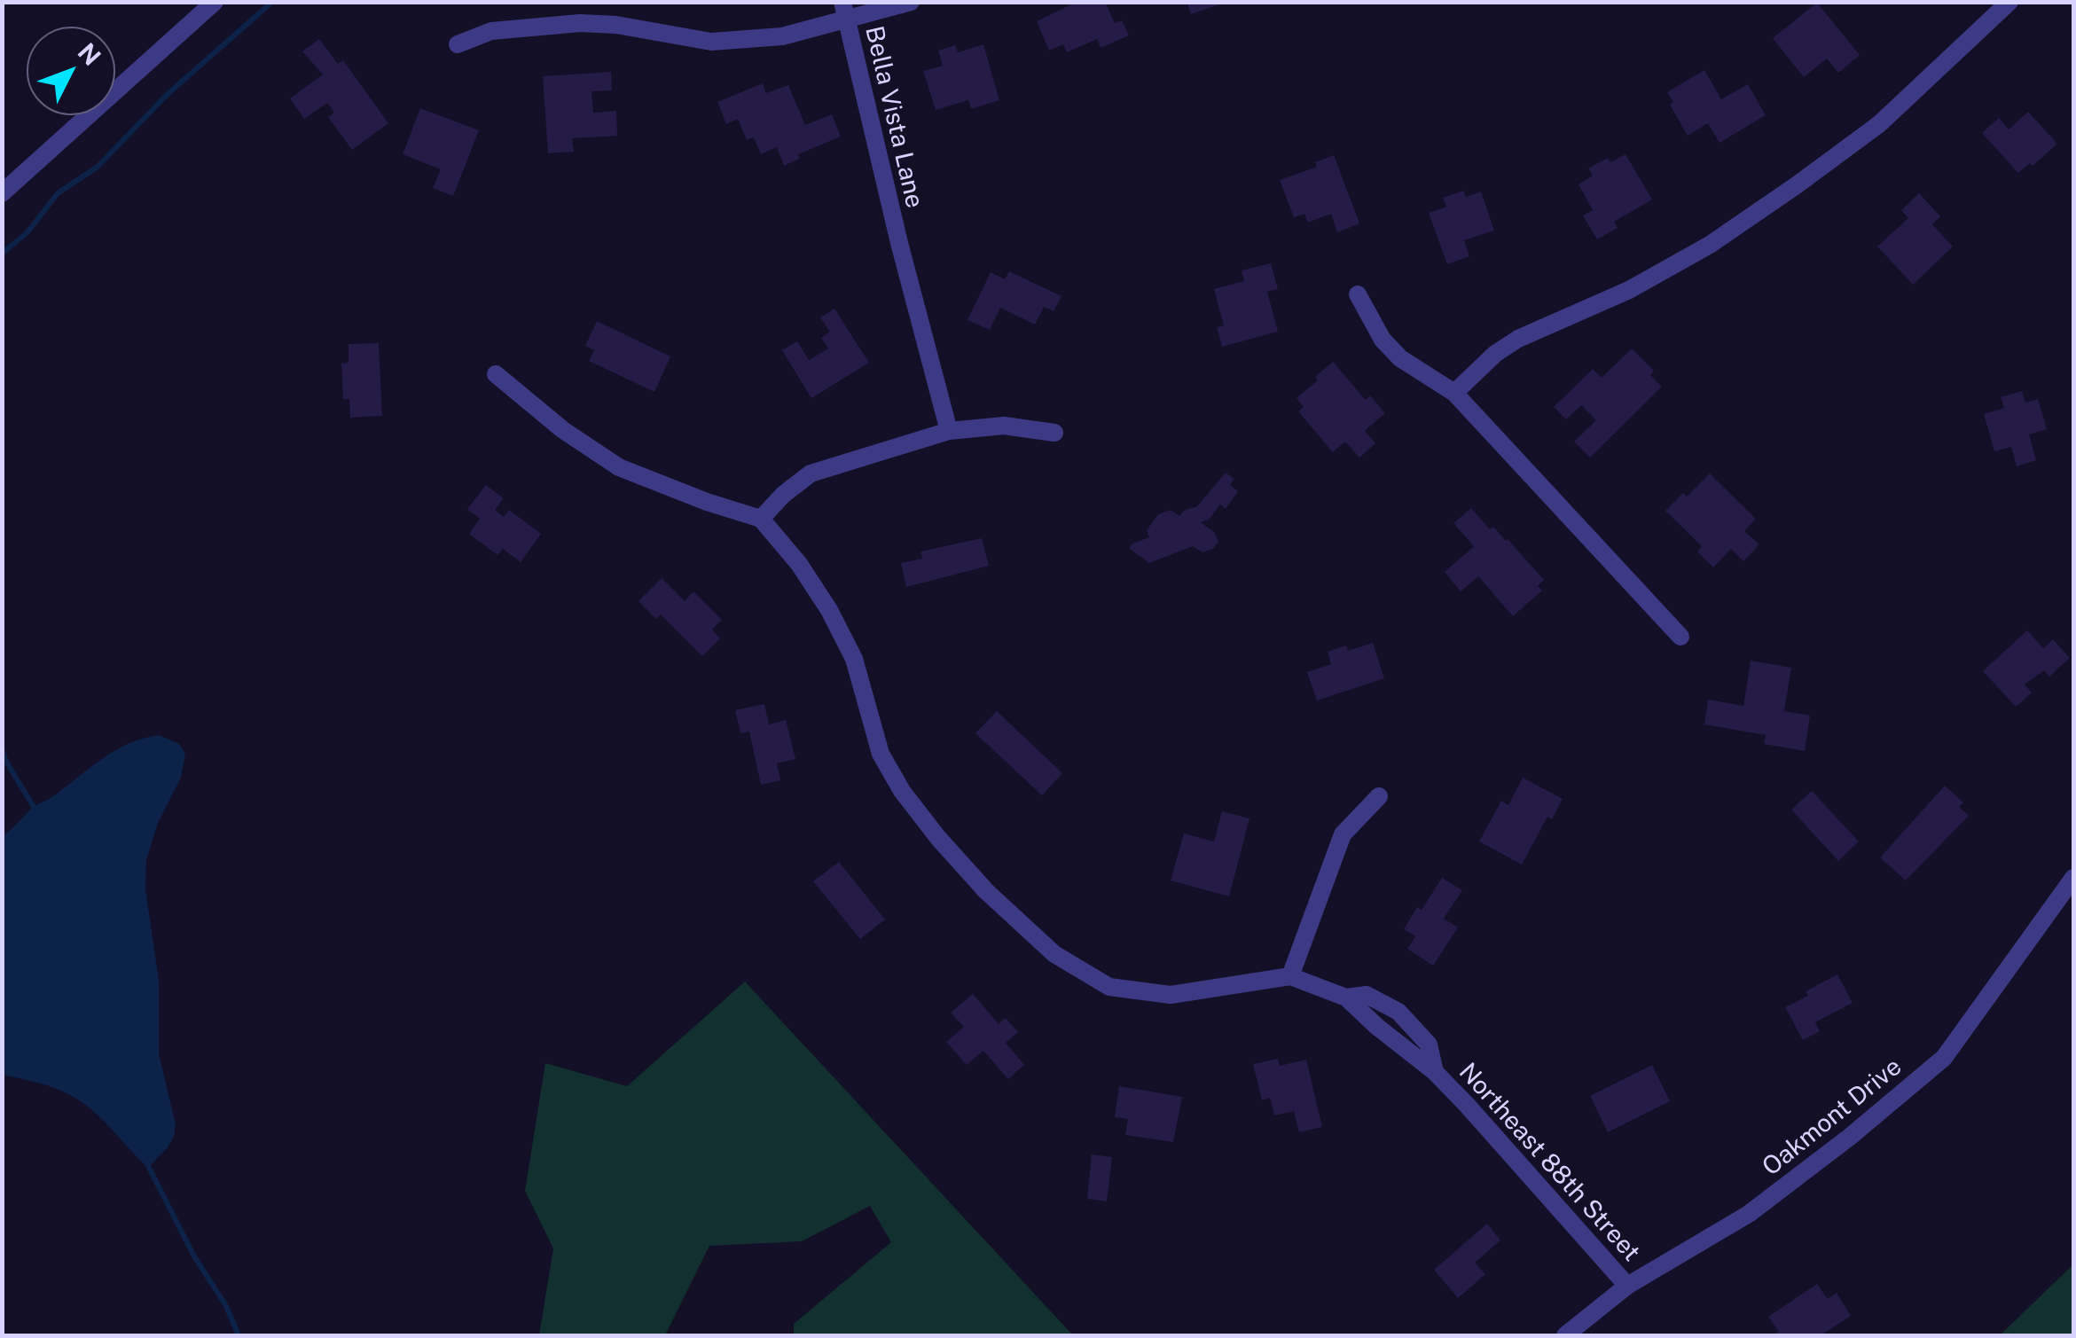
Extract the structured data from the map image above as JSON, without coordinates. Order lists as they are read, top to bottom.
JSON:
{
  "streets": {
    "street": ["Bella Vista Lane", "Oakmont Drive", "Northeast 88th Street"]
  },
  "crossings": [
    ["Oakmont Drive", "Northeast 88th Street"]
  ],
  "north": "top right"
}
